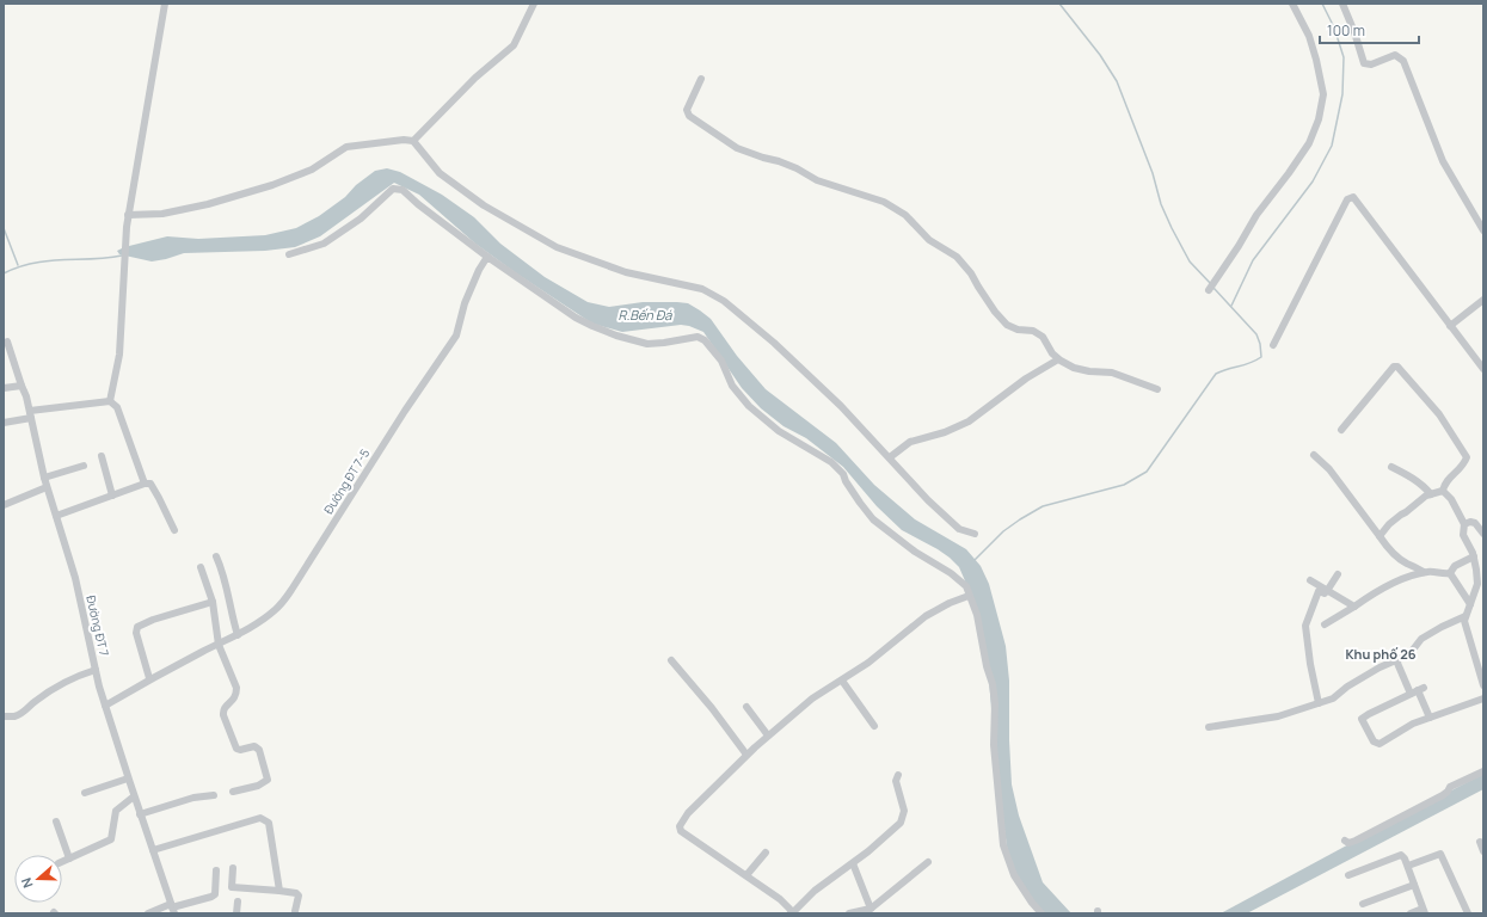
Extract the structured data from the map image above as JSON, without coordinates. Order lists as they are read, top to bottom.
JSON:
{
  "streets": {
    "street": ["Đường ĐT 7-5", "Đường ĐT 7"]
  },
  "crossings": [
    ["Đường ĐT 7-5", "Đường ĐT 7"]
  ],
  "districts": ["Khu phố 26"],
  "water": ["R.Bến Đá"],
  "scale_bar": "100 m",
  "north": "left"
}
